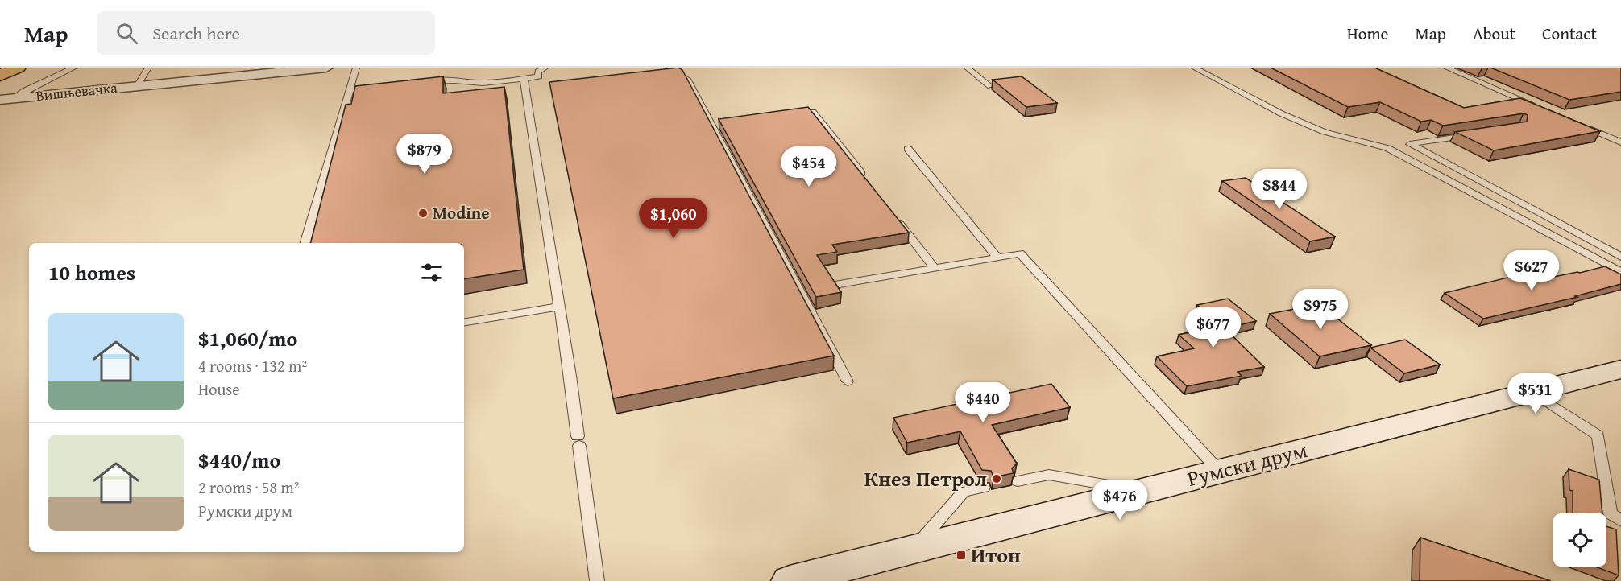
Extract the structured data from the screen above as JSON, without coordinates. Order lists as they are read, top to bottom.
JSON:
{
  "streets": {
    "main road": ["Румски друм"],
    "street": ["Вишњевачка"]
  },
  "places": {
    "other": ["Modine", "Кнез Петрол"],
    "transit": ["Итон"]
  },
  "page": {
    "header": "Map",
    "search": "Search here",
    "nav": [
      "Home",
      "Map",
      "About",
      "Contact"
    ],
    "price": [
      "$879",
      "$454",
      "$844",
      "$1,060",
      "$627",
      "$975",
      "$677",
      "$531",
      "$440",
      "$476"
    ],
    "heading": "10 homes",
    "list": [
      {
        "name": "$1,060/mo",
        "note": "4 rooms · 132 m² · House"
      },
      {
        "name": "$440/mo",
        "note": "2 rooms · 58 m² · Румски друм"
      }
    ]
  }
}
